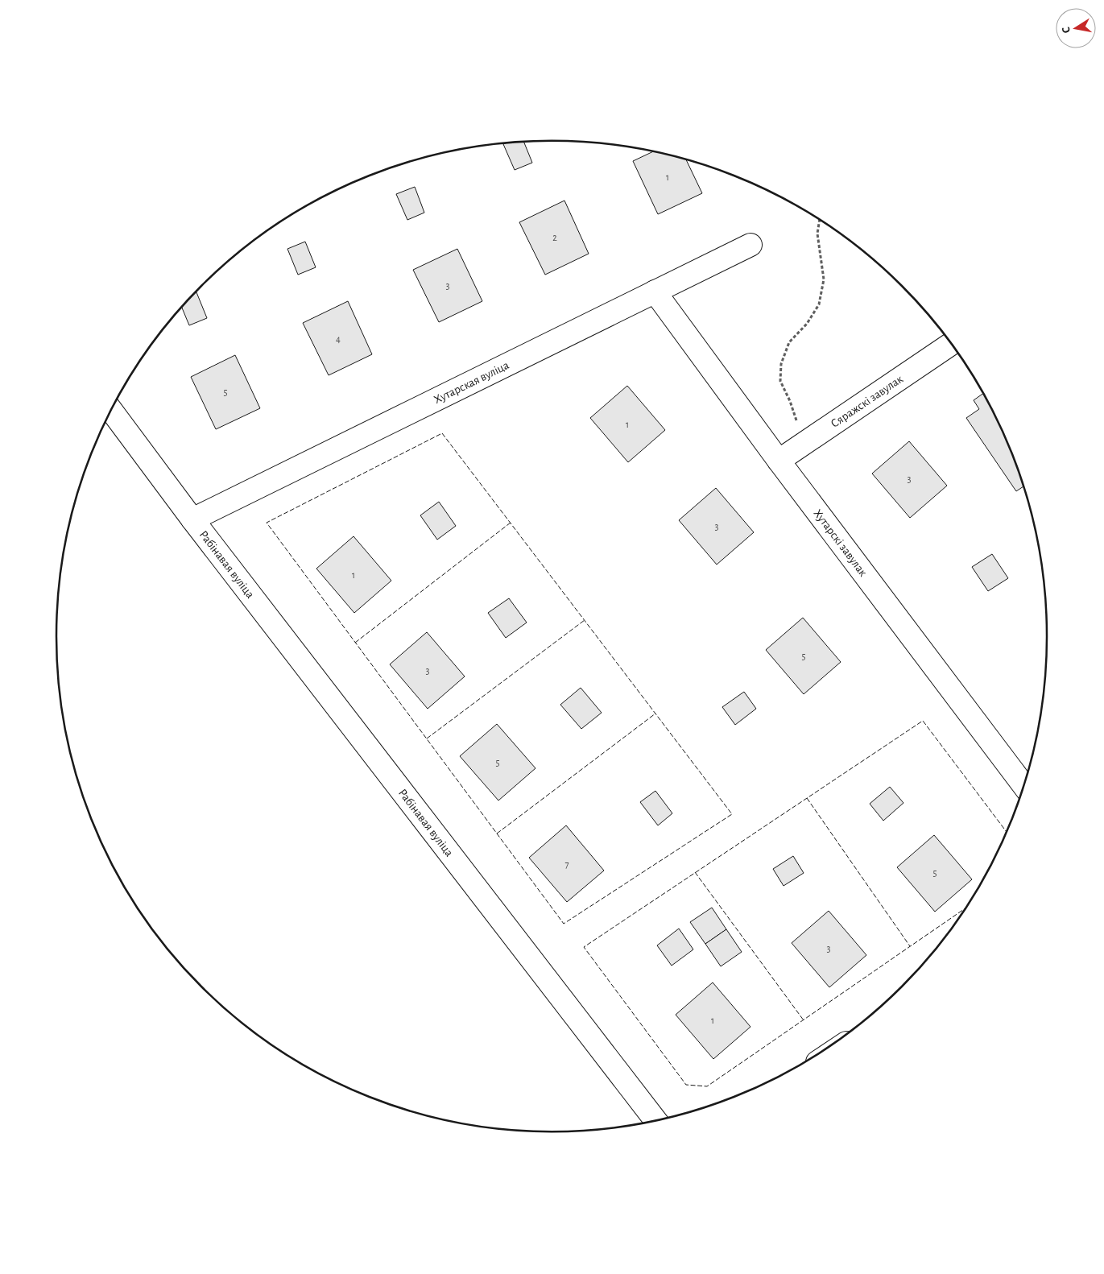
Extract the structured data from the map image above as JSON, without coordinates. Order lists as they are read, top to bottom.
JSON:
{
  "streets": {
    "street": [
      "Хутарская вуліца",
      "Сяражскі завулак",
      "Хутарскі завулак",
      "Рабінавая вуліца"
    ]
  },
  "crossings": [
    ["Хутарская вуліца", "Хутарскі завулак"],
    ["Хутарская вуліца", "Рабінавая вуліца"],
    ["Сяражскі завулак", "Хутарскі завулак"]
  ],
  "house_numbers": [
    "1",
    "2",
    "3",
    "4",
    "5",
    "1",
    "3",
    "3",
    "1",
    "5",
    "3",
    "5",
    "7",
    "5",
    "3",
    "1"
  ],
  "north": "left"
}
